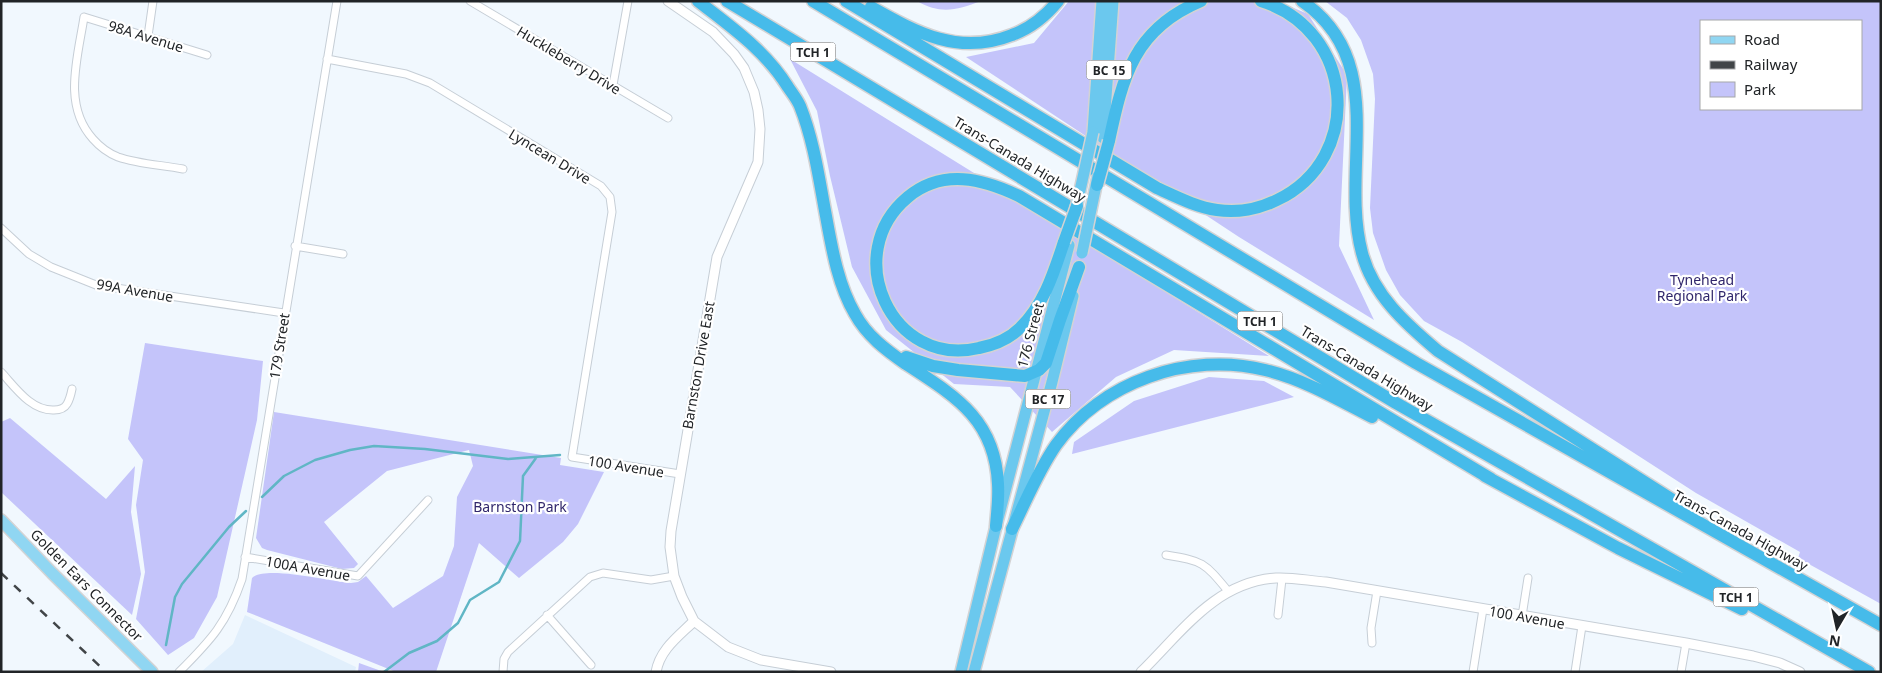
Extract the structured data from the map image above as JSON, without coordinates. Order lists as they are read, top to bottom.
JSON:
{
  "streets": {
    "highway": [
      "TCH 1",
      "BC 15",
      "Trans-Canada Highway",
      "176 Street",
      "BC 17"
    ],
    "main road": ["Golden Ears Connector"],
    "street": [
      "98A Avenue",
      "Huckleberry Drive",
      "Lyncean Drive",
      "99A Avenue",
      "179 Street",
      "Barnston Drive East",
      "100 Avenue",
      "100A Avenue"
    ]
  },
  "crossings": [
    ["Lyncean Drive", "179 Street"],
    ["Lyncean Drive", "100 Avenue"],
    ["99A Avenue", "179 Street"],
    ["179 Street", "100A Avenue"],
    ["Barnston Drive East", "100 Avenue"]
  ],
  "parks": ["Tynehead Regional Park", "Barnston Park"],
  "legend": ["Road", "Railway", "Park"],
  "north": "bottom"
}
